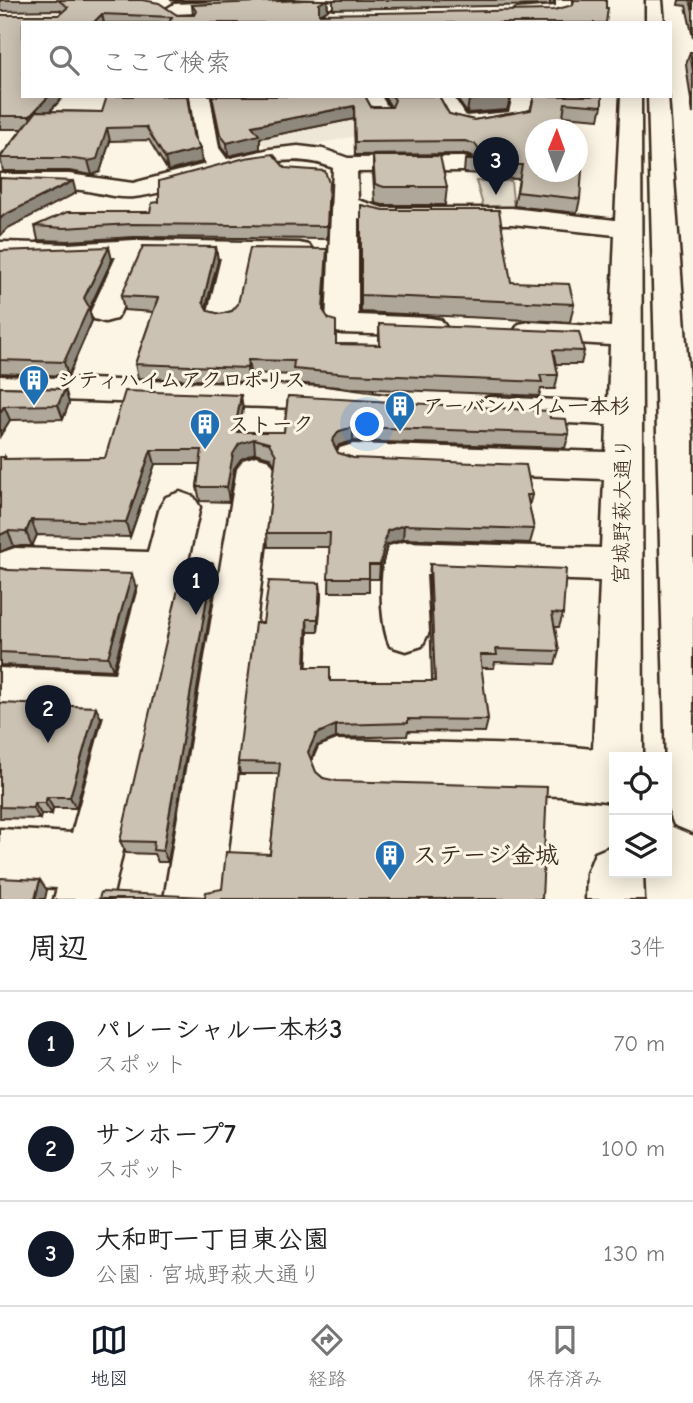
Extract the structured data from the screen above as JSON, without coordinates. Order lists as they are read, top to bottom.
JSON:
{
  "streets": {
    "street": ["宮城野萩大通り"]
  },
  "places": {
    "building": [
      "シティハイムアクロポリス",
      "アーバンハイム一本杉",
      "ストーク",
      "ステージ金城"
    ]
  },
  "north": "top",
  "page": {
    "search": "ここで検索",
    "pins": ["3", "1", "2"],
    "heading": ["周辺", "3件"],
    "list": [
      {
        "mark": "1",
        "name": "パレーシャル一本杉3",
        "note": "スポット",
        "value": "70 m"
      },
      {
        "mark": "2",
        "name": "サンホープ7",
        "note": "スポット",
        "value": "100 m"
      },
      {
        "mark": "3",
        "name": "大和町一丁目東公園",
        "note": "公園 · 宮城野萩大通り",
        "value": "130 m"
      }
    ],
    "nav": ["地図", "経路", "保存済み"]
  }
}
